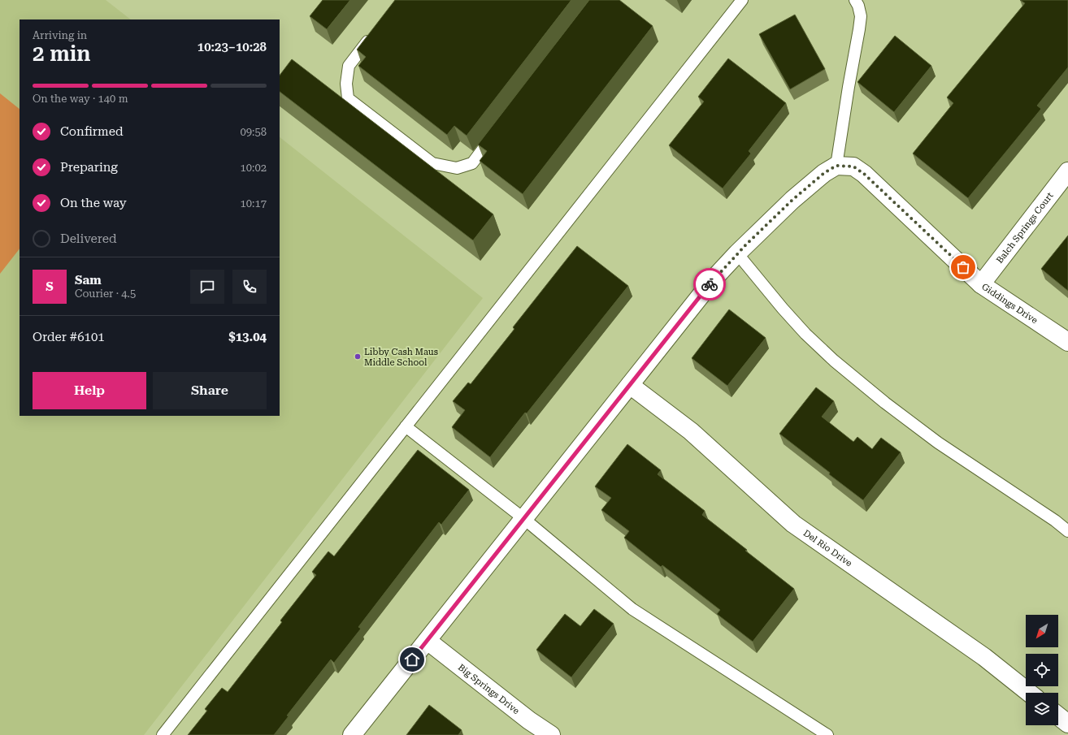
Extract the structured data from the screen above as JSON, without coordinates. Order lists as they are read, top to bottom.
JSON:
{
  "streets": {
    "street": [
      "Balch Springs Court",
      "Giddings Drive",
      "Del Rio Drive",
      "Big Springs Drive"
    ]
  },
  "crossings": [
    ["Balch Springs Court", "Giddings Drive"]
  ],
  "places": ["Libby Cash Maus Middle School"],
  "north": "bottom left",
  "page": {
    "heading": ["2 min", "Arriving in", "10:23–10:28"],
    "panel": [
      "Sam",
      "Courier · 4.5",
      "Order #6101",
      "$13.04"
    ],
    "bar": "On the way · 140 m",
    "list": [
      ["Confirmed", "09:58"],
      ["Preparing", "10:02"],
      ["On the way", "10:17"],
      "Delivered"
    ],
    "round": "S",
    "buttons": ["Help", "Share"]
  }
}
